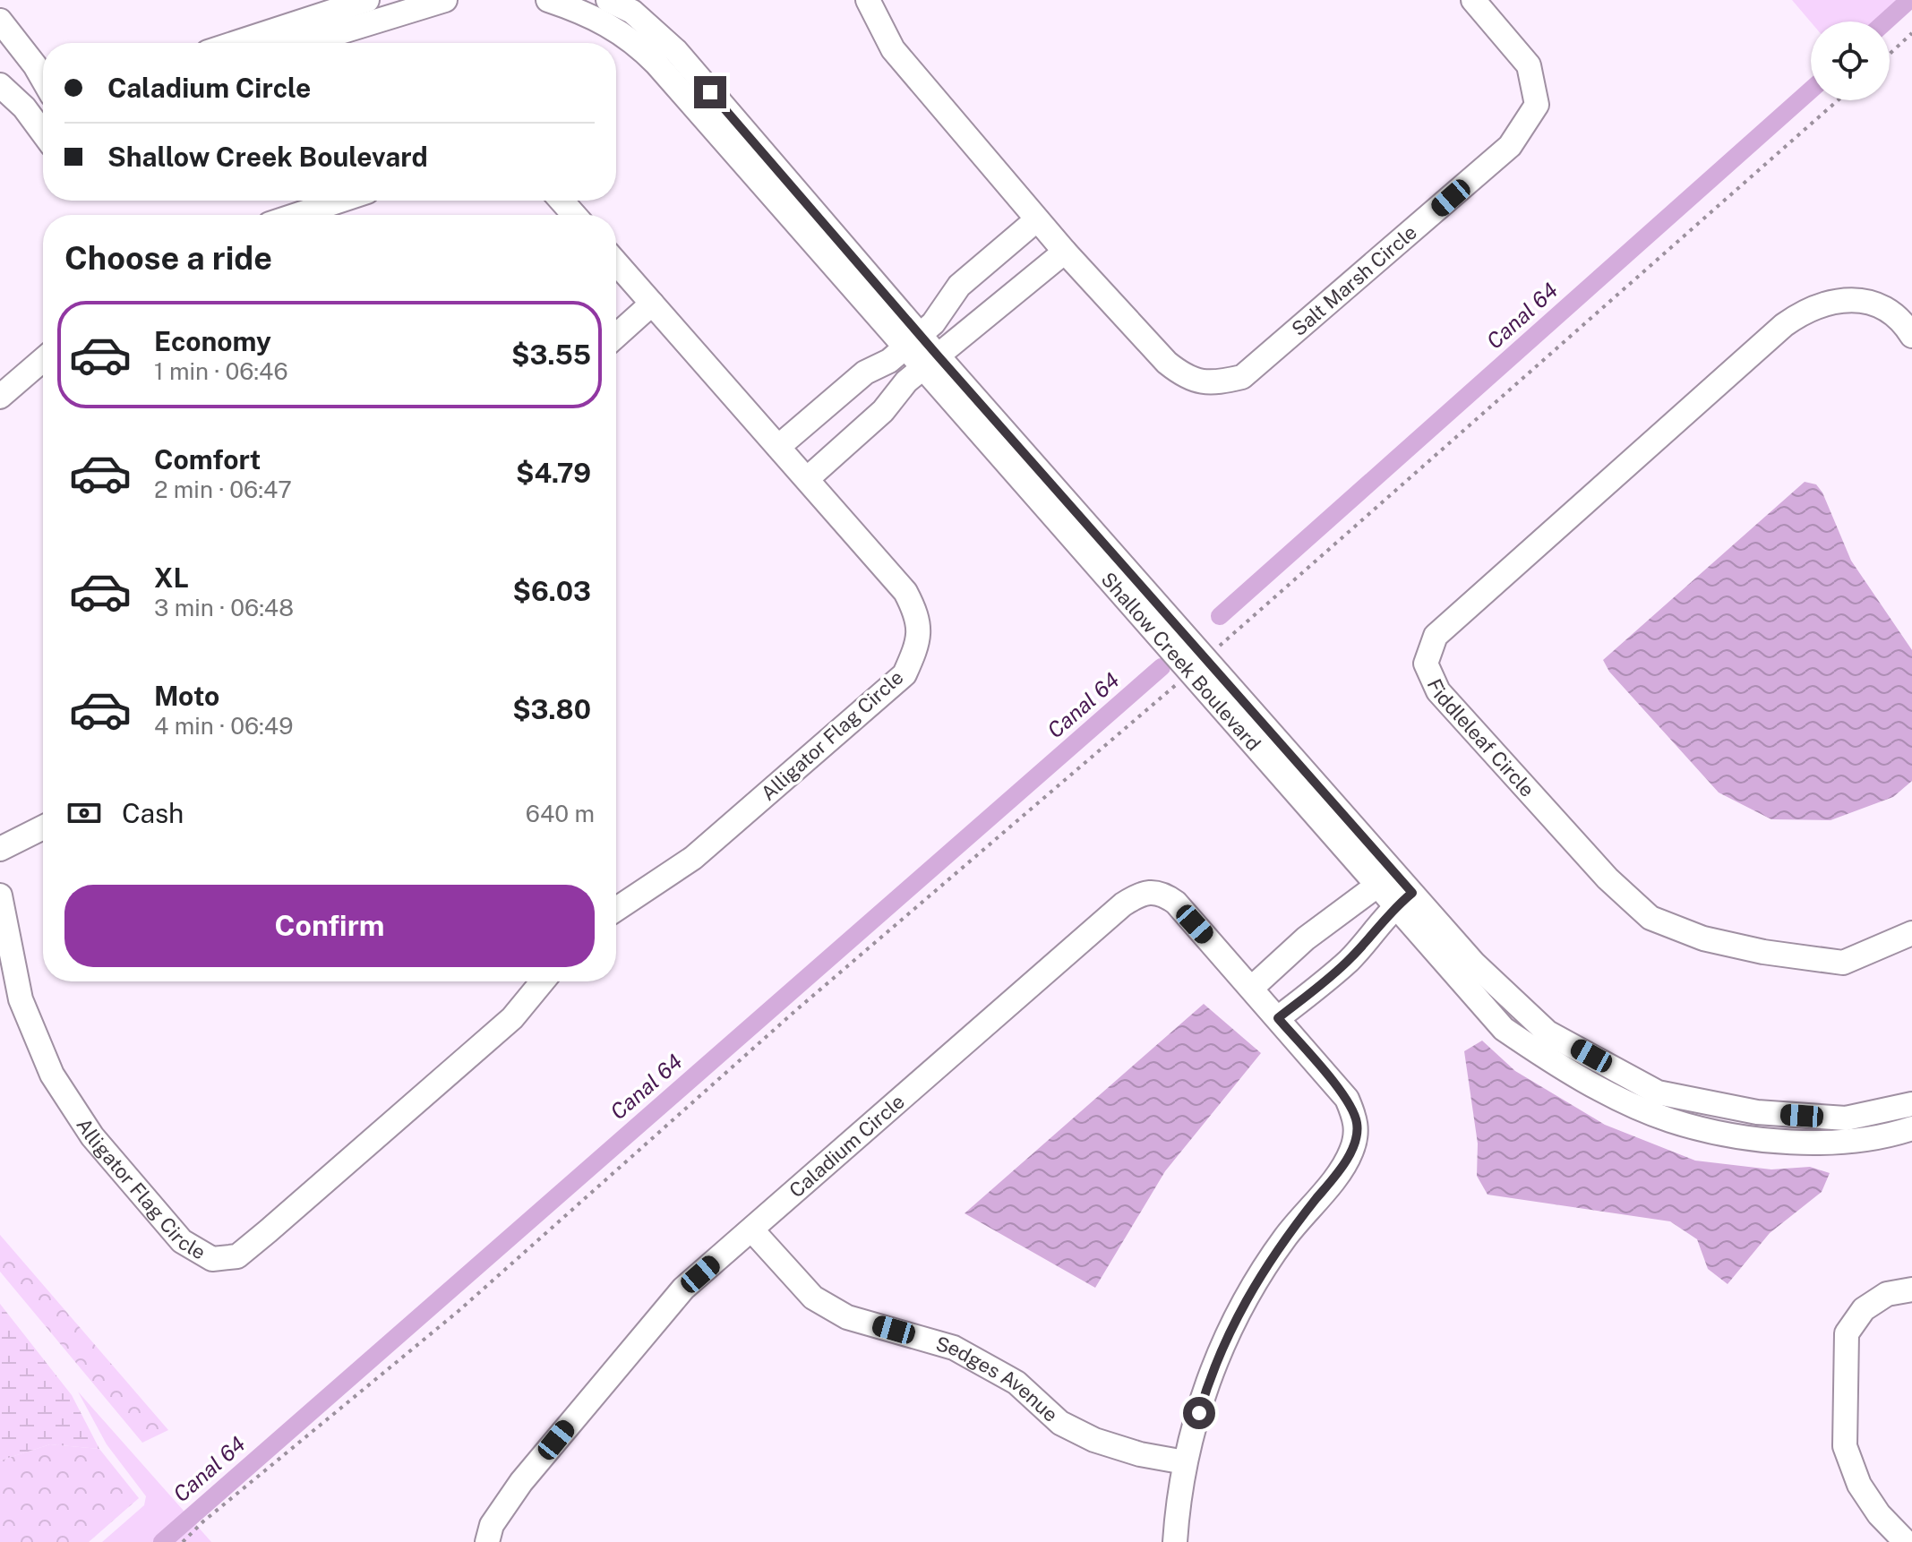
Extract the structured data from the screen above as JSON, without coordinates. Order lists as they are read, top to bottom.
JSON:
{
  "streets": {
    "street": [
      "Salt Marsh Circle",
      "Shallow Creek Boulevard",
      "Alligator Flag Circle",
      "Fiddleleaf Circle",
      "Caladium Circle",
      "Sedges Avenue"
    ]
  },
  "crossings": [
    ["Caladium Circle", "Sedges Avenue"]
  ],
  "water": ["Canal 64"],
  "page": {
    "banner": ["Caladium Circle", "Shallow Creek Boulevard"],
    "heading": "Choose a ride",
    "list": [
      {
        "name": "Economy",
        "note": "1 min · 06:46",
        "value": "$3.55"
      },
      {
        "name": "Comfort",
        "note": "2 min · 06:47",
        "value": "$4.79"
      },
      {
        "name": "XL",
        "note": "3 min · 06:48",
        "value": "$6.03"
      },
      {
        "name": "Moto",
        "note": "4 min · 06:49",
        "value": "$3.80"
      }
    ],
    "pay": ["Cash", "640 m"],
    "buttons": "Confirm"
  }
}
